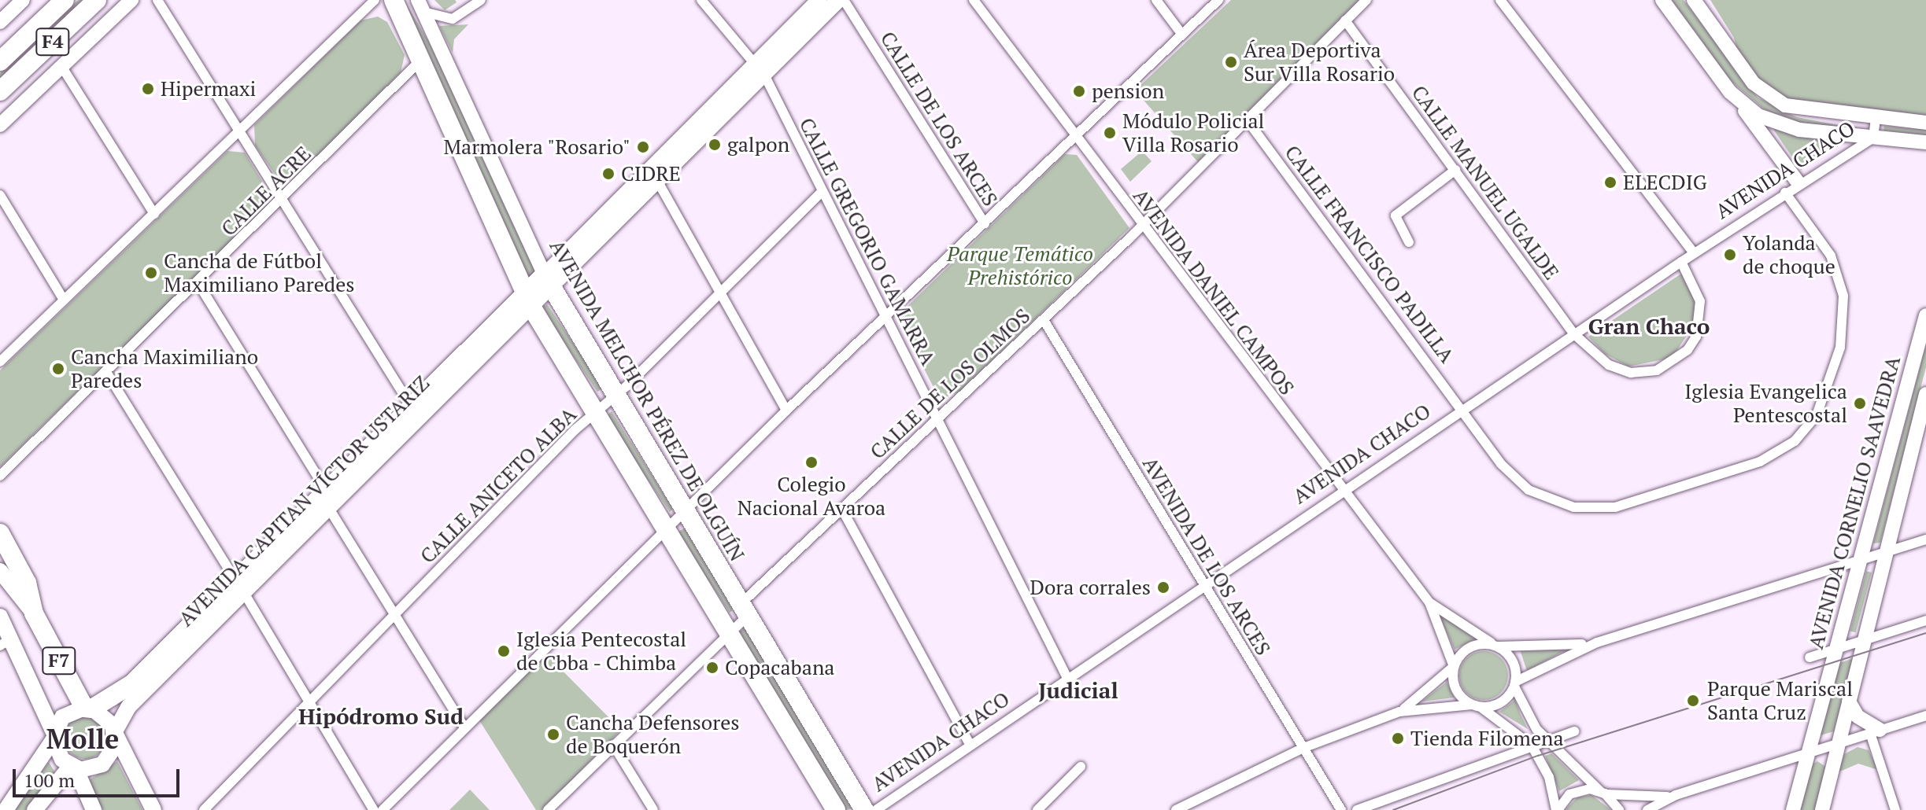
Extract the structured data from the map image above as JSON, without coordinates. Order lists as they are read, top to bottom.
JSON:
{
  "streets": {
    "highway": [
      "F4",
      "AVENIDA MELCHOR PÉREZ DE OLGUÍN",
      "AVENIDA CAPITAN VÍCTOR USTARIZ",
      "F7"
    ],
    "street": [
      "CALLE DE LOS ARCES",
      "AVENIDA CHACO",
      "CALLE MANUEL UGALDE",
      "CALLE ACRE",
      "CALLE GREGORIO GAMARRA",
      "CALLE FRANCISCO PADILLA",
      "AVENIDA DANIEL CAMPOS",
      "CALLE DE LOS OLMOS",
      "CALLE ANICETO ALBA",
      "AVENIDA CORNELIO SAAVEDRA",
      "AVENIDA DE LOS ARCES"
    ]
  },
  "crossings": [
    ["AVENIDA CHACO", "CALLE MANUEL UGALDE"],
    ["AVENIDA CHACO", "CALLE GREGORIO GAMARRA"],
    ["AVENIDA CHACO", "CALLE FRANCISCO PADILLA"],
    ["AVENIDA CHACO", "AVENIDA DANIEL CAMPOS"],
    ["AVENIDA CHACO", "AVENIDA DE LOS ARCES"],
    ["CALLE MANUEL UGALDE", "CALLE DE LOS OLMOS"],
    ["CALLE GREGORIO GAMARRA", "CALLE DE LOS OLMOS"],
    ["CALLE GREGORIO GAMARRA", "CALLE ANICETO ALBA"],
    ["CALLE FRANCISCO PADILLA", "CALLE DE LOS OLMOS"],
    ["AVENIDA DANIEL CAMPOS", "CALLE DE LOS OLMOS"],
    ["CALLE DE LOS OLMOS", "AVENIDA MELCHOR PÉREZ DE OLGUÍN"],
    ["CALLE DE LOS OLMOS", "AVENIDA DE LOS ARCES"],
    ["AVENIDA MELCHOR PÉREZ DE OLGUÍN", "CALLE ANICETO ALBA"],
    ["AVENIDA MELCHOR PÉREZ DE OLGUÍN", "AVENIDA CAPITAN VÍCTOR USTARIZ"],
    ["AVENIDA CAPITAN VÍCTOR USTARIZ", "F7"]
  ],
  "districts": [
    "Gran Chaco",
    "Judicial",
    "Hipódromo Sud",
    "Molle"
  ],
  "parks": ["Parque Temático Prehistórico"],
  "places": [
    "Área Deportiva Sur Villa Rosario",
    "Hipermaxi",
    "pension",
    "Módulo Policial Villa Rosario",
    "galpon",
    "Marmolera \"Rosario\"",
    "CIDRE",
    "ELECDIG",
    "Yolanda de choque",
    "Cancha de Fútbol Maximiliano Paredes",
    "Cancha Maximiliano Paredes",
    "Iglesia Evangelica Pentescostal",
    "Colegio Nacional Avaroa",
    "Dora corrales",
    "Iglesia Pentecostal de Cbba - Chimba",
    "Copacabana",
    "Parque Mariscal Santa Cruz",
    "Cancha Defensores de Boquerón",
    "Tienda Filomena"
  ],
  "scale_bar": "100 m"
}
